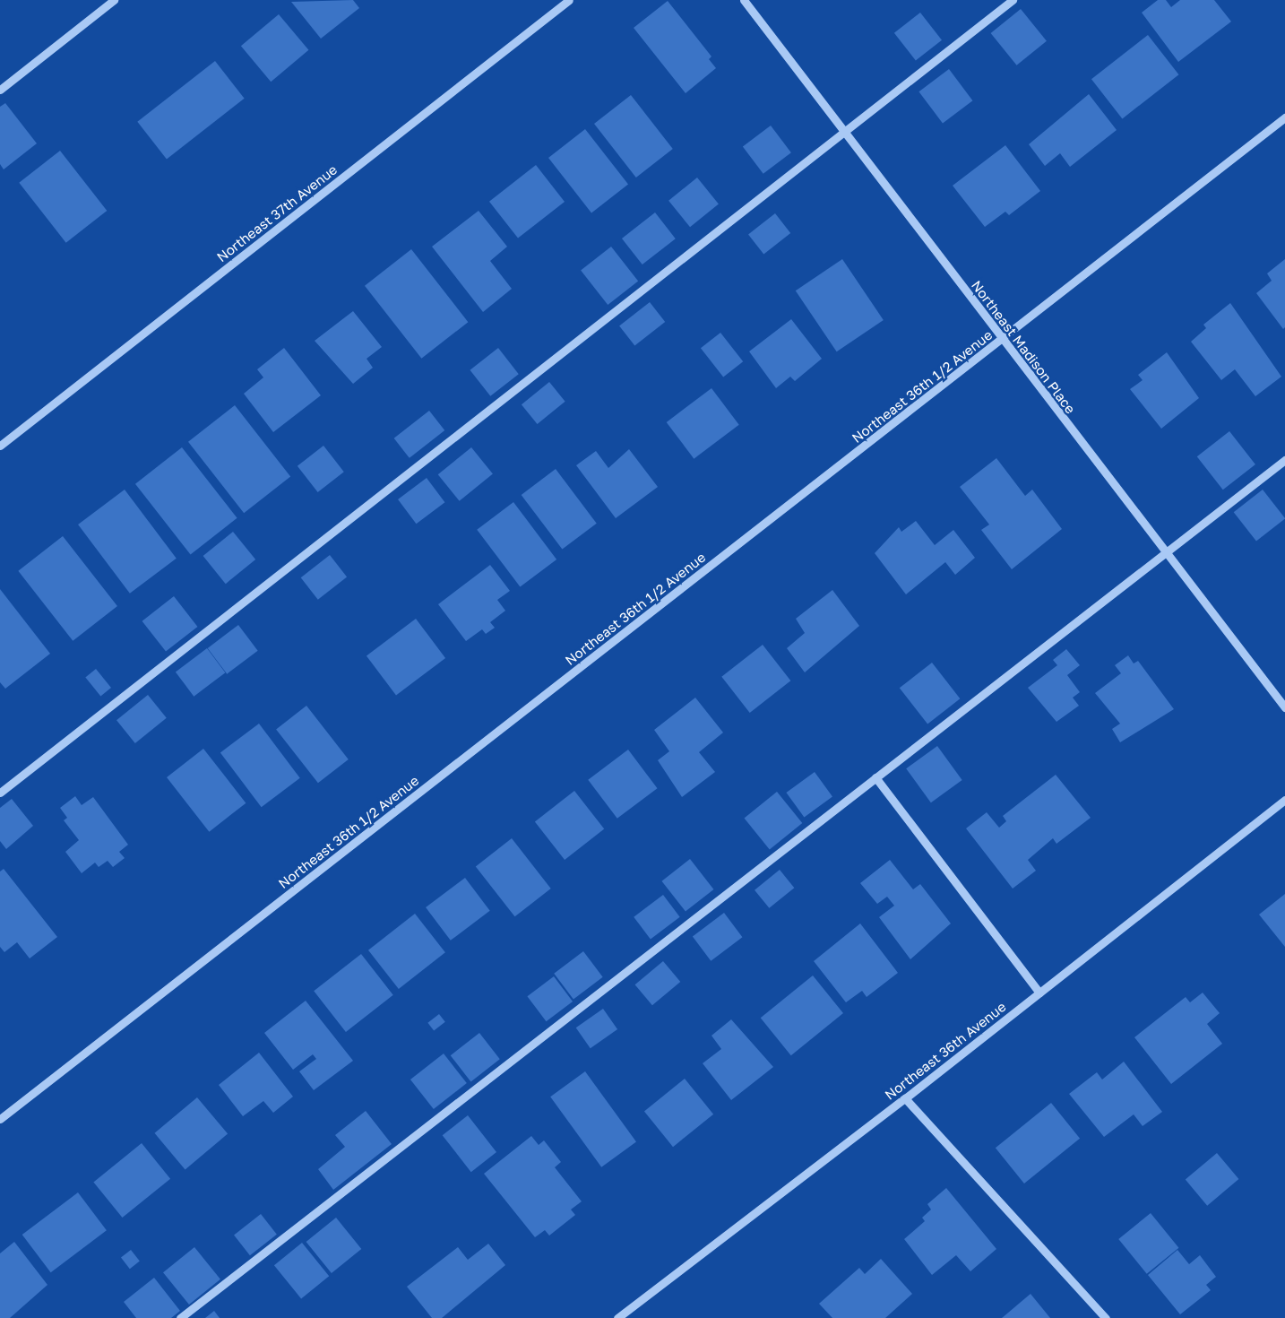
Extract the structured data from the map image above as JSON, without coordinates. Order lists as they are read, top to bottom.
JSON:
{
  "streets": {
    "street": [
      "Northeast 37th Avenue",
      "Northeast Madison Place",
      "Northeast 36th 1/2 Avenue",
      "Northeast 36th Avenue"
    ]
  },
  "crossings": [
    ["Northeast Madison Place", "Northeast 36th 1/2 Avenue"]
  ]
}
